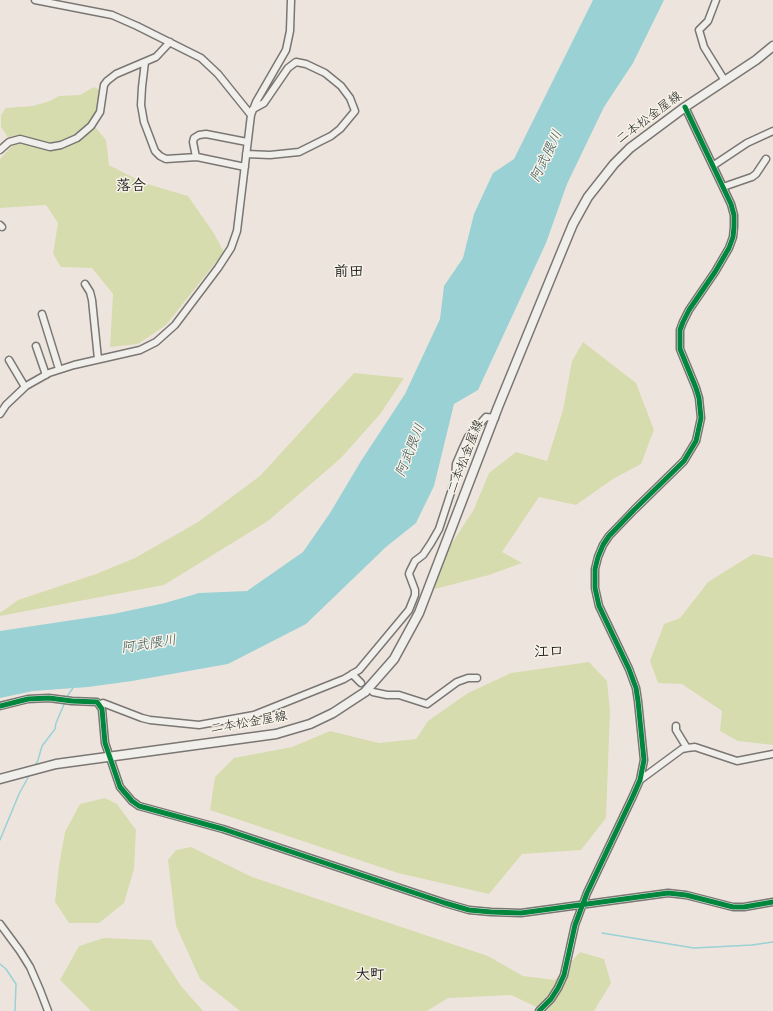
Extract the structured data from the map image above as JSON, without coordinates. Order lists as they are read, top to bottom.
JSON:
{
  "streets": {
    "main road": ["二本松金屋線"]
  },
  "districts": [
    "落合",
    "前田",
    "江口",
    "大町"
  ],
  "water": ["阿武隈川"]
}
